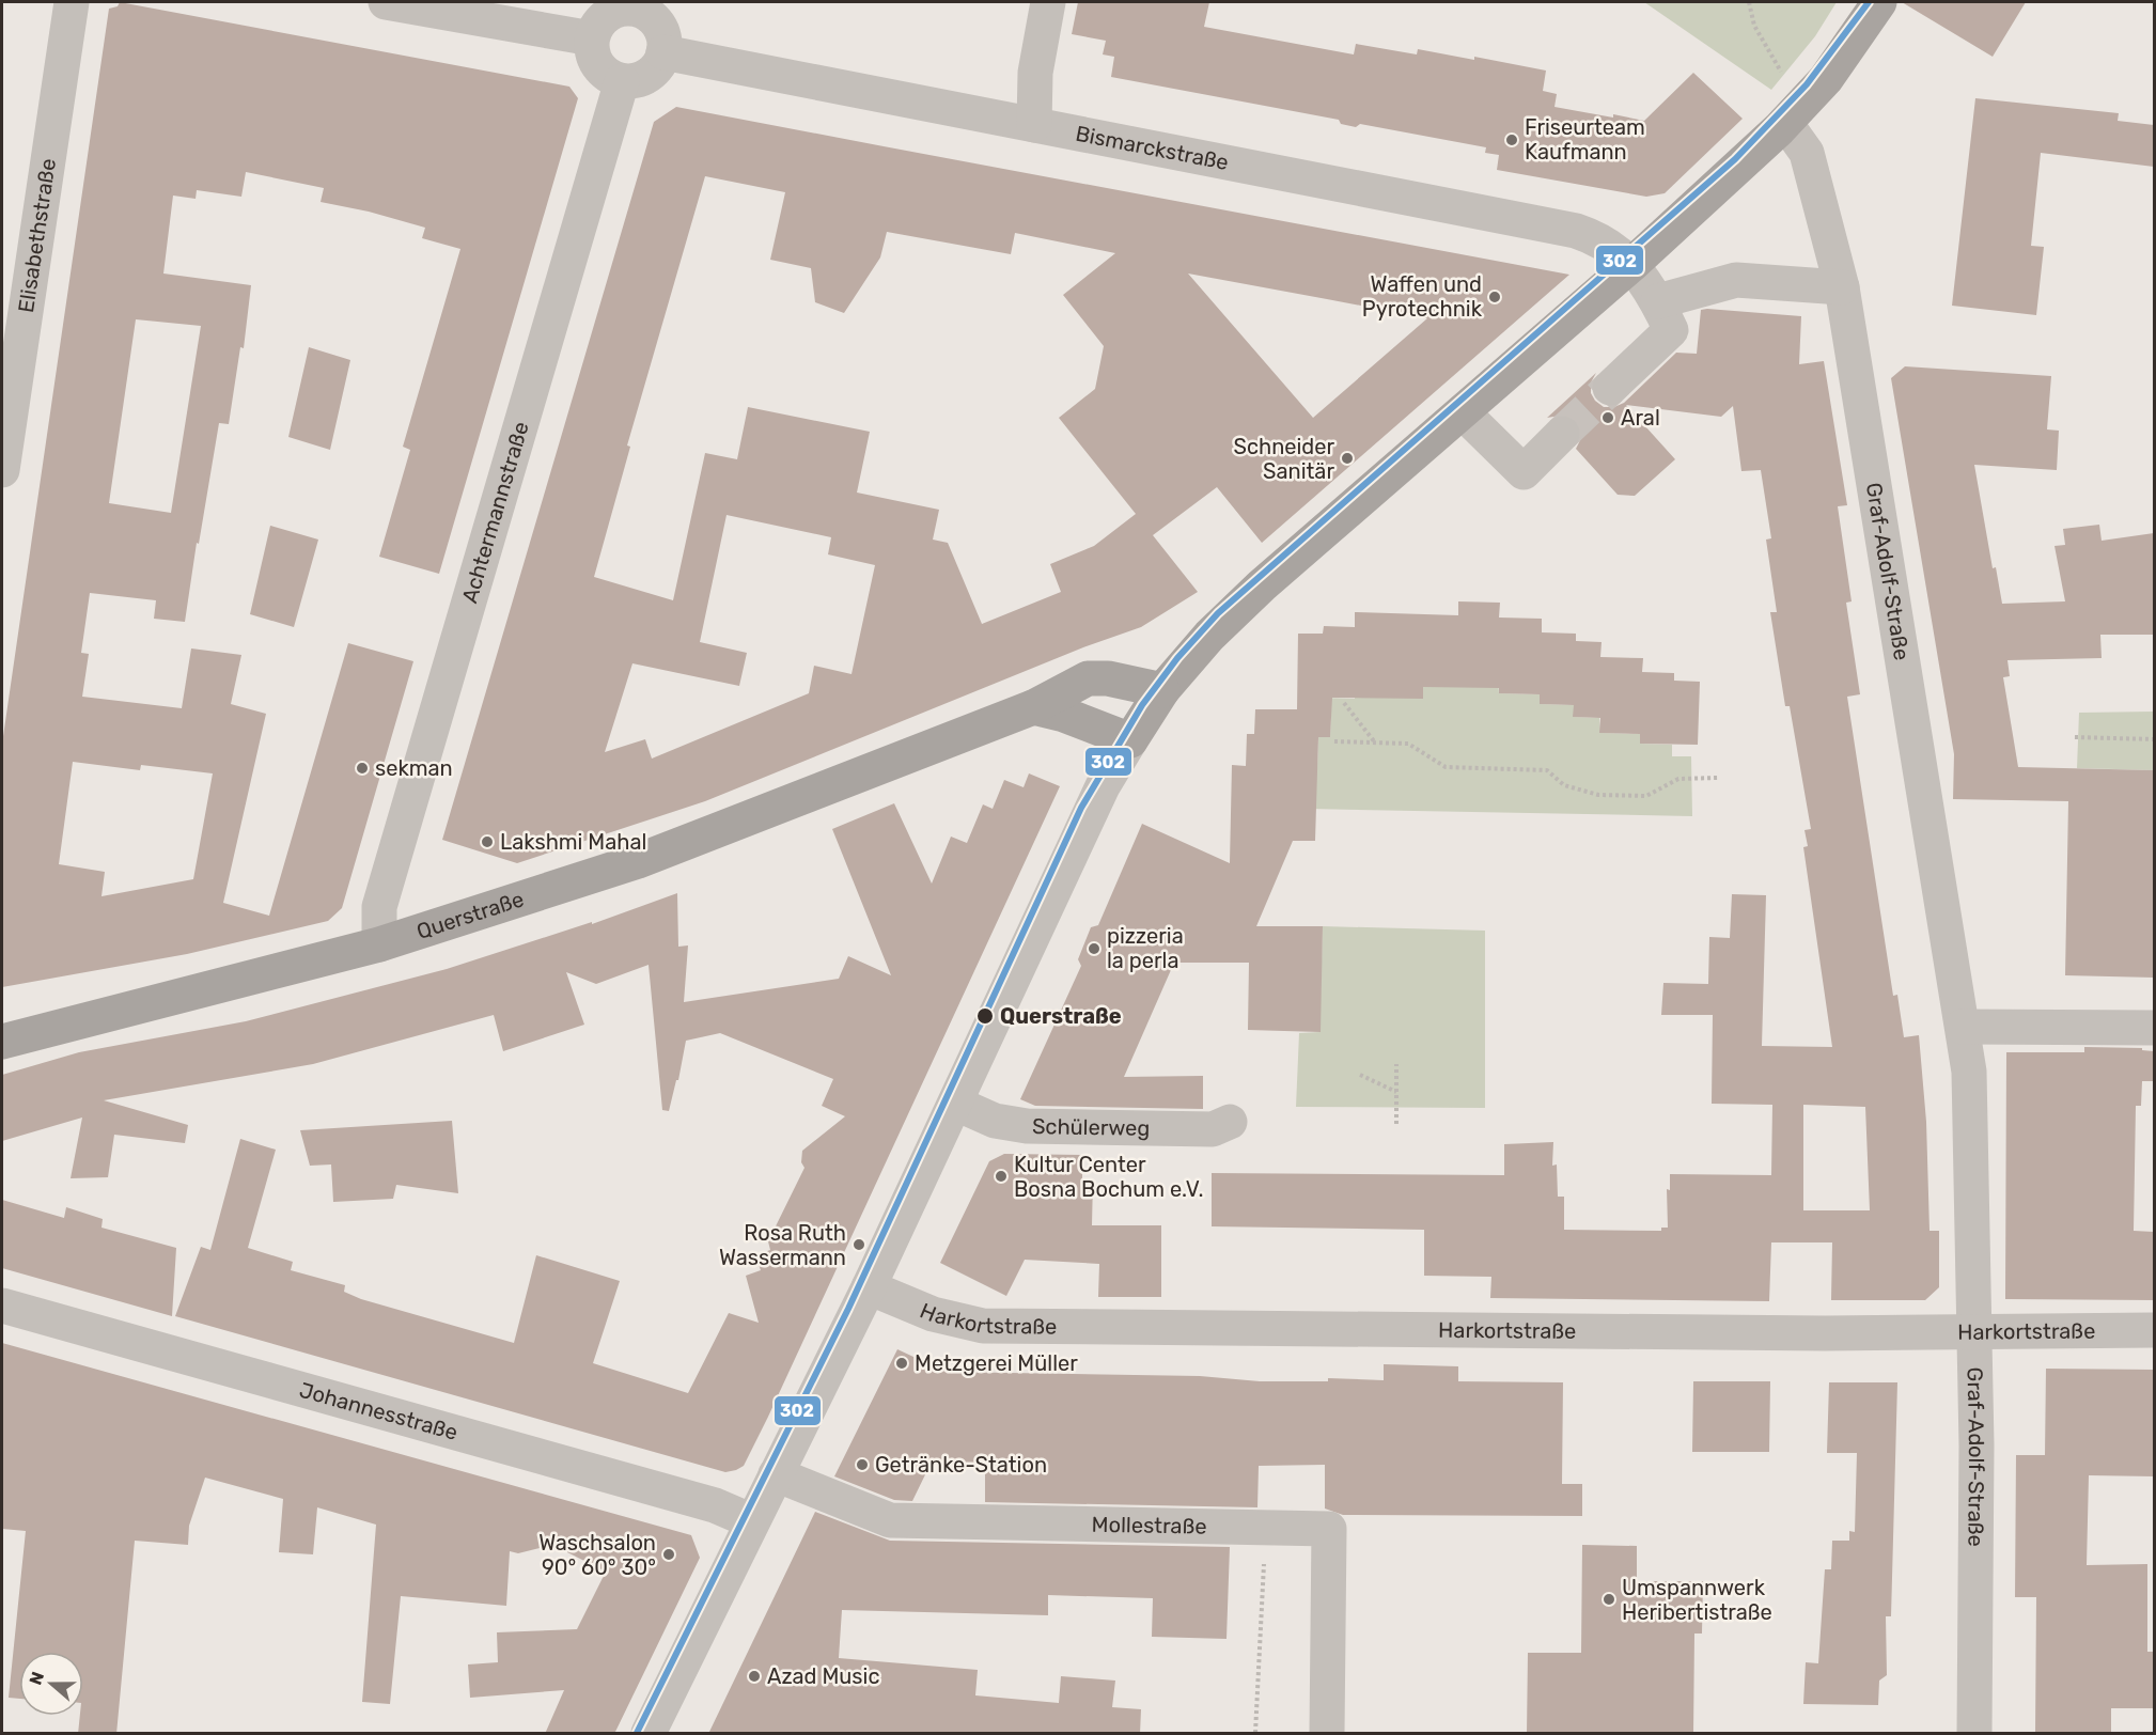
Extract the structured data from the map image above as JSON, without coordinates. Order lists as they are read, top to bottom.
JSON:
{
  "streets": {
    "main road": ["Querstraße"],
    "street": [
      "Bismarckstraße",
      "Elisabethstraße",
      "Achtermannstraße",
      "Graf-Adolf-Straße",
      "Schülerweg",
      "Harkortstraße",
      "Johannesstraße",
      "Mollestraße"
    ]
  },
  "crossings": [
    ["Bismarckstraße", "Achtermannstraße"],
    ["Achtermannstraße", "Querstraße"],
    ["Graf-Adolf-Straße", "Harkortstraße"]
  ],
  "places": [
    "Friseurteam Kaufmann",
    "Waffen und Pyrotechnik",
    "Aral",
    "Schneider Sanitär",
    "sekman",
    "Lakshmi Mahal",
    "pizzeria la perla",
    "Querstraße",
    "Kultur Center Bosna Bochum e.V.",
    "Rosa Ruth Wassermann",
    "Metzgerei Müller",
    "Getränke-Station",
    "Waschsalon 90° 60° 30°",
    "Umspannwerk Heribertistraße",
    "Azad Music"
  ],
  "lines": ["transit line 302"],
  "north": "left"
}
